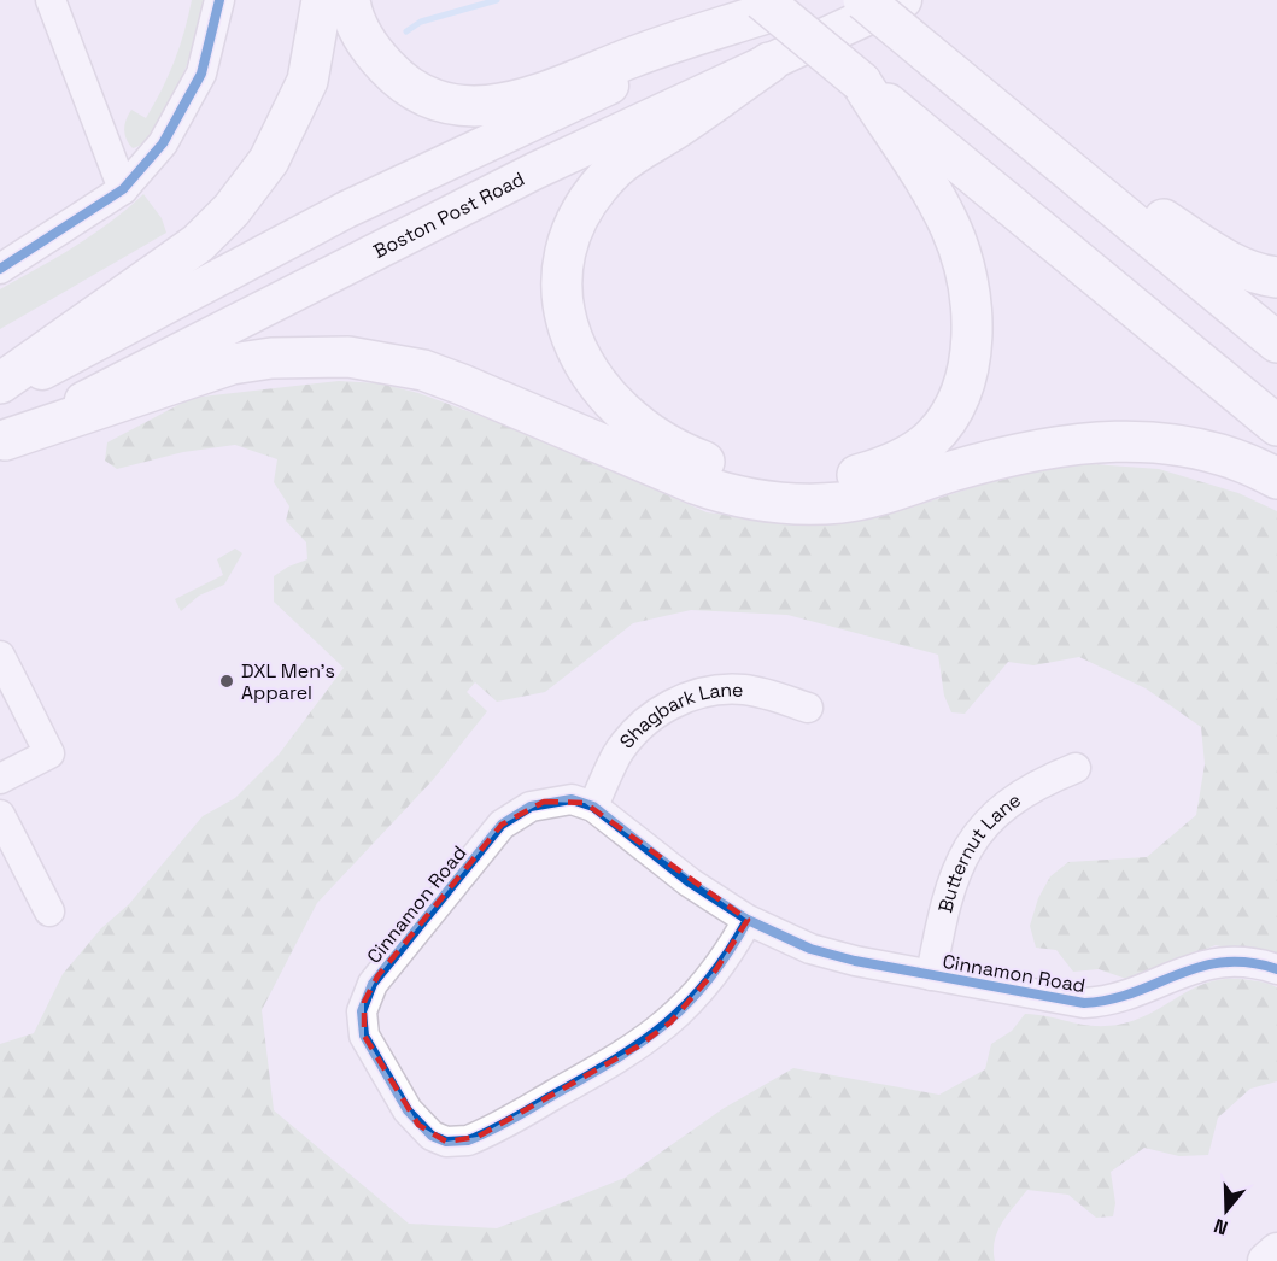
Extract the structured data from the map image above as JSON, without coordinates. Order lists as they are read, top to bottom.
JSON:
{
  "streets": {
    "main road": ["Boston Post Road"],
    "street": ["Shagbark Lane", "Butternut Lane", "Cinnamon Road"]
  },
  "crossings": [
    ["Shagbark Lane", "Cinnamon Road"],
    ["Butternut Lane", "Cinnamon Road"]
  ],
  "places": ["DXL Men's Apparel"],
  "north": "bottom"
}
